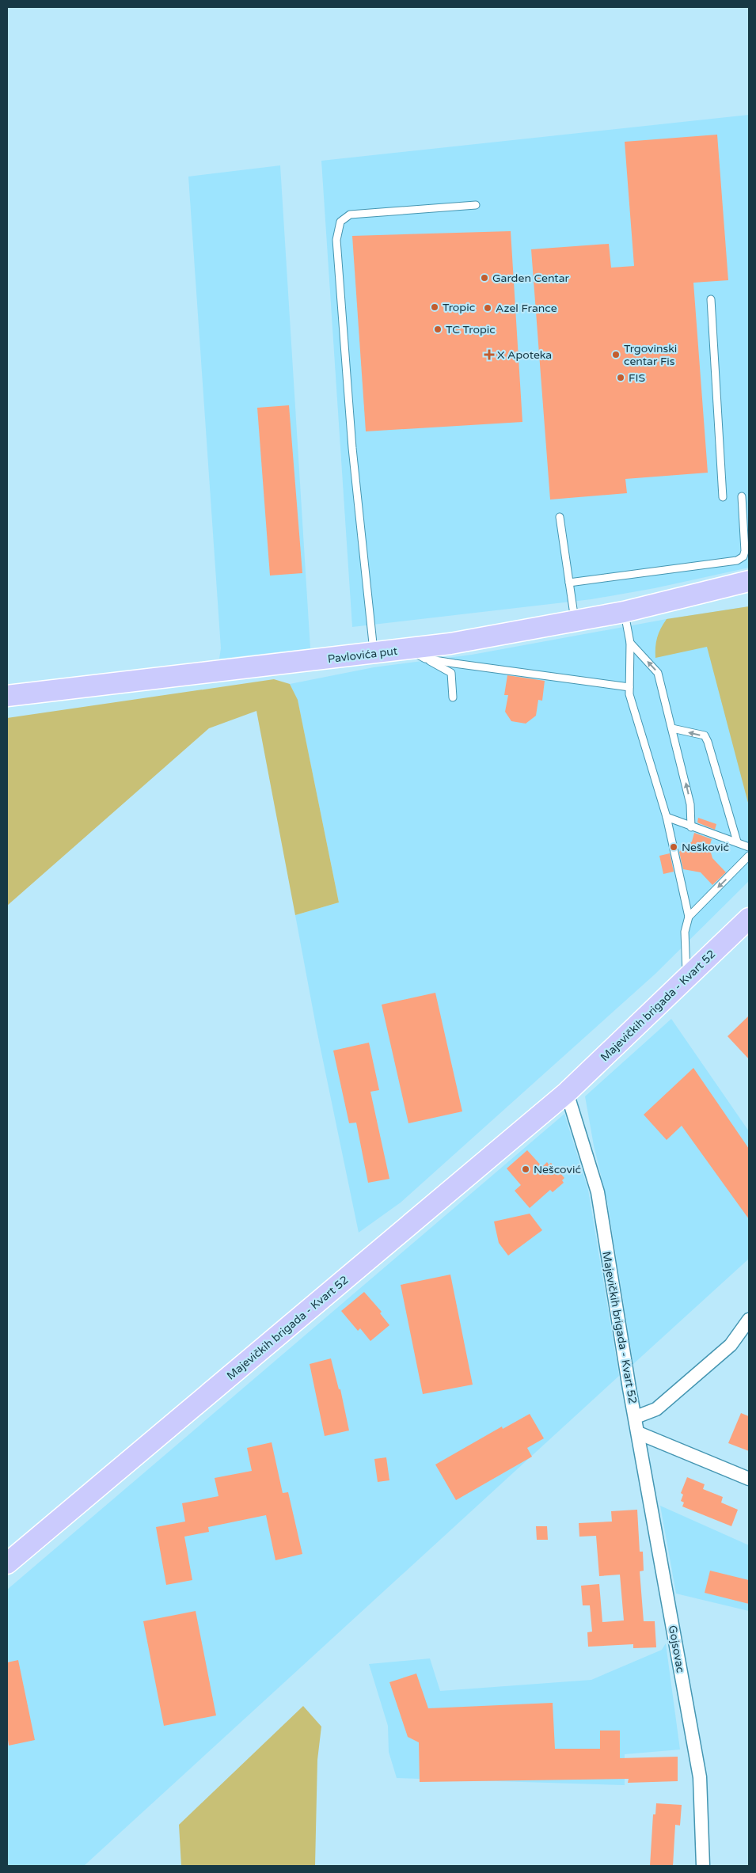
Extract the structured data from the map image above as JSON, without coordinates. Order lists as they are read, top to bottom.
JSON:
{
  "streets": {
    "main road": ["Pavlovića put", "Majevičkih brigada - Kvart 52"],
    "street": ["Gojsovac"]
  },
  "crossings": [
    ["Majevičkih brigada - Kvart 52", "Gojsovac"]
  ],
  "places": {
    "other": [
      "Garden Centar",
      "Tropic",
      "Azel France",
      "TC Tropic",
      "Trgovinski centar Fis",
      "FIS",
      "Nešković",
      "Nešcović"
    ],
    "health": ["X Apoteka"]
  }
}
